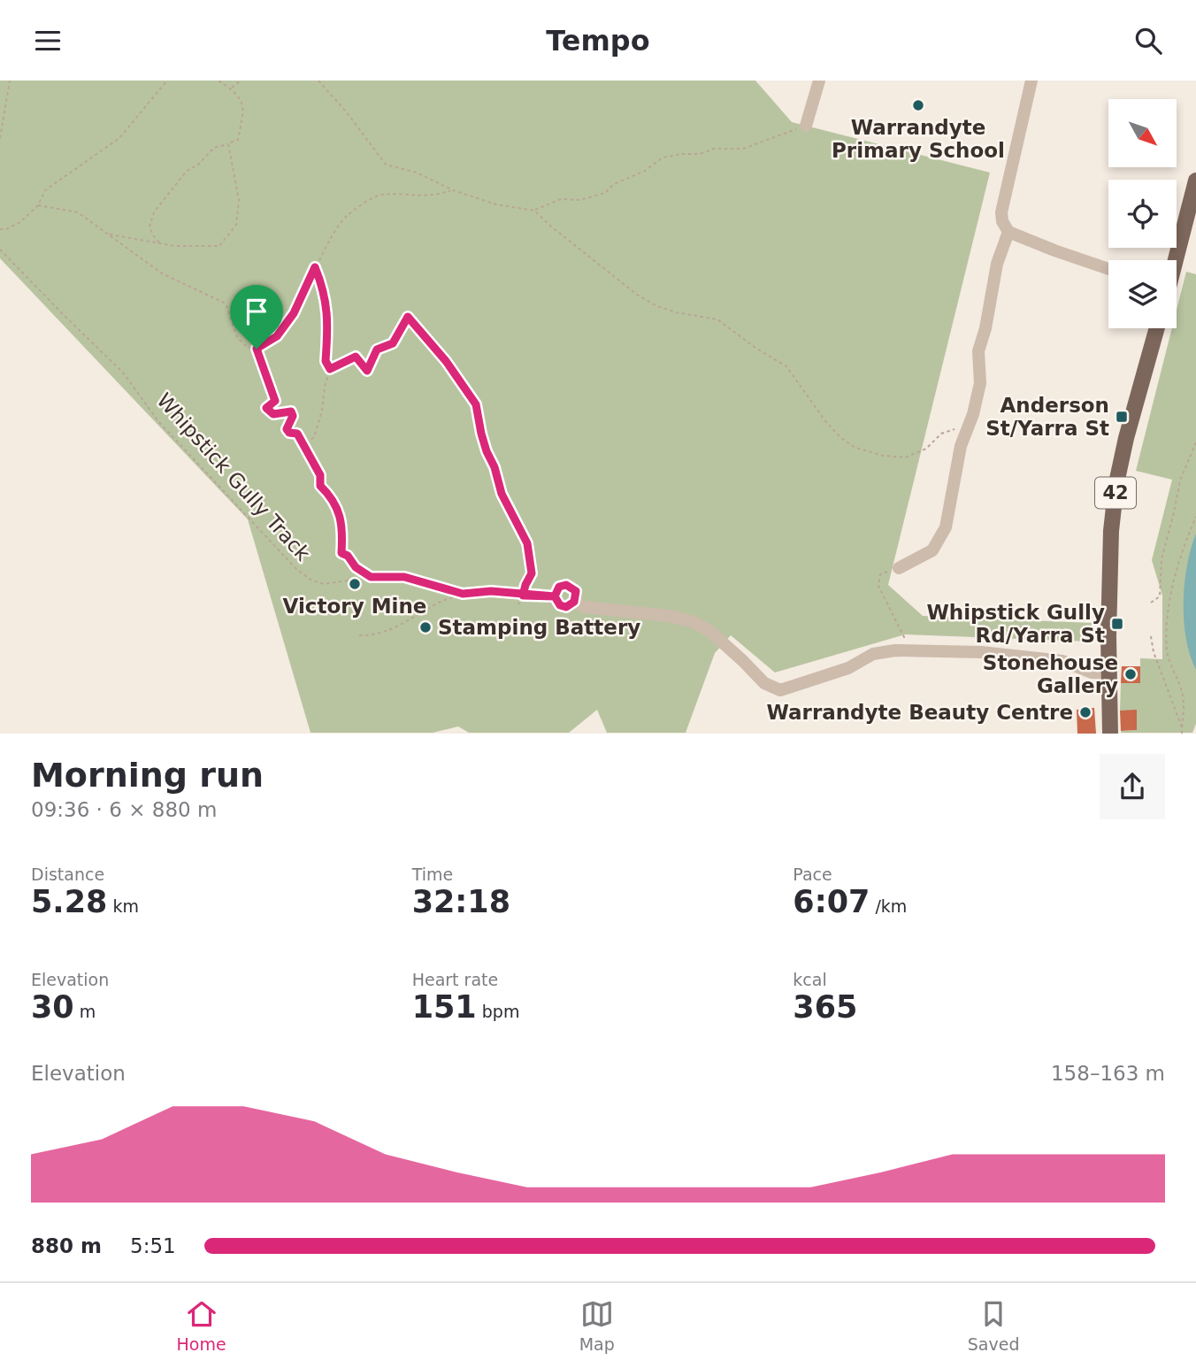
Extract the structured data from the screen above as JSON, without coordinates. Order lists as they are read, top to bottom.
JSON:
{
  "streets": {
    "main road": ["42"],
    "path": ["Whipstick Gully Track"]
  },
  "places": {
    "other": [
      "Warrandyte Primary School",
      "Victory Mine",
      "Stamping Battery",
      "Stonehouse Gallery",
      "Warrandyte Beauty Centre"
    ],
    "transit": ["Anderson St/Yarra St", "Whipstick Gully Rd/Yarra St"]
  },
  "north": "bottom right",
  "page": {
    "header": "Tempo",
    "heading": ["Morning run", "09:36 · 6 × 880 m"],
    "stats": [
      ["Distance", "5.28 km"],
      ["Time", "32:18"],
      ["Pace", "6:07 /km"],
      ["Elevation", "30 m"],
      ["Heart rate", "151 bpm"],
      ["kcal", "365"]
    ],
    "chart": ["Elevation", "158–163 m"],
    "list": [
      {
        "name": "880 m",
        "note": "5:51"
      }
    ],
    "tabs": ["Home", "Map", "Saved"]
  }
}
